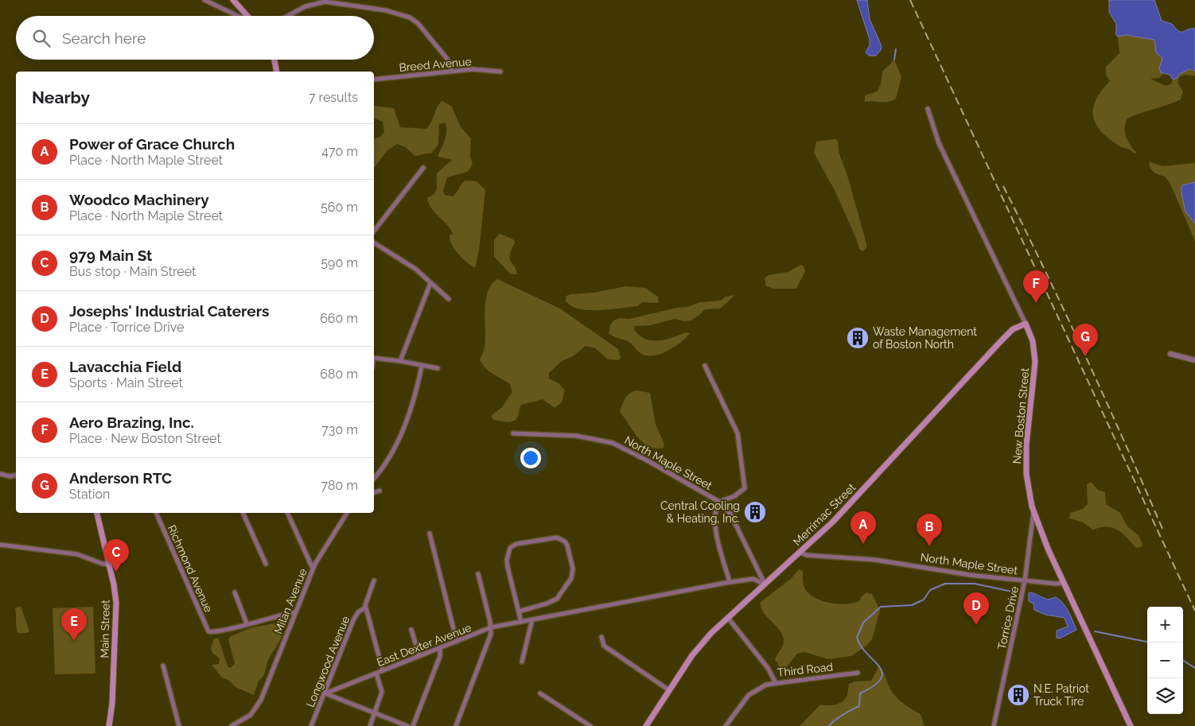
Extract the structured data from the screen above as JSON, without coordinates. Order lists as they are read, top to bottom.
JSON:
{
  "streets": {
    "main road": ["New Boston Street", "Merrimac Street", "Main Street"],
    "street": [
      "Breed Avenue",
      "North Maple Street",
      "Richmond Avenue",
      "Milan Avenue",
      "Torrice Drive",
      "East Dexter Avenue",
      "Longwood Avenue",
      "Third Road"
    ]
  },
  "crossings": [
    ["New Boston Street", "North Maple Street"],
    ["New Boston Street", "Merrimac Street"],
    ["New Boston Street", "Torrice Drive"],
    ["North Maple Street", "Merrimac Street"],
    ["North Maple Street", "Torrice Drive"],
    ["East Dexter Avenue", "Longwood Avenue"]
  ],
  "places": {
    "building": ["Waste Management of Boston North", "Central Cooling & Heating, Inc.", "N.E. Patriot Truck Tire"]
  },
  "page": {
    "search": "Search here",
    "heading": ["Nearby", "7 results"],
    "list": [
      {
        "mark": "A",
        "name": "Power of Grace Church",
        "note": "Place · North Maple Street",
        "value": "470 m"
      },
      {
        "mark": "B",
        "name": "Woodco Machinery",
        "note": "Place · North Maple Street",
        "value": "560 m"
      },
      {
        "mark": "C",
        "name": "979 Main St",
        "note": "Bus stop · Main Street",
        "value": "590 m"
      },
      {
        "mark": "D",
        "name": "Josephs' Industrial Caterers",
        "note": "Place · Torrice Drive",
        "value": "660 m"
      },
      {
        "mark": "E",
        "name": "Lavacchia Field",
        "note": "Sports · Main Street",
        "value": "680 m"
      },
      {
        "mark": "F",
        "name": "Aero Brazing, Inc.",
        "note": "Place · New Boston Street",
        "value": "730 m"
      },
      {
        "mark": "G",
        "name": "Anderson RTC",
        "note": "Station",
        "value": "780 m"
      }
    ],
    "pins": [
      "F",
      "G",
      "A",
      "B",
      "C",
      "D",
      "E"
    ],
    "map_buttons": ["+", "−"]
  }
}
